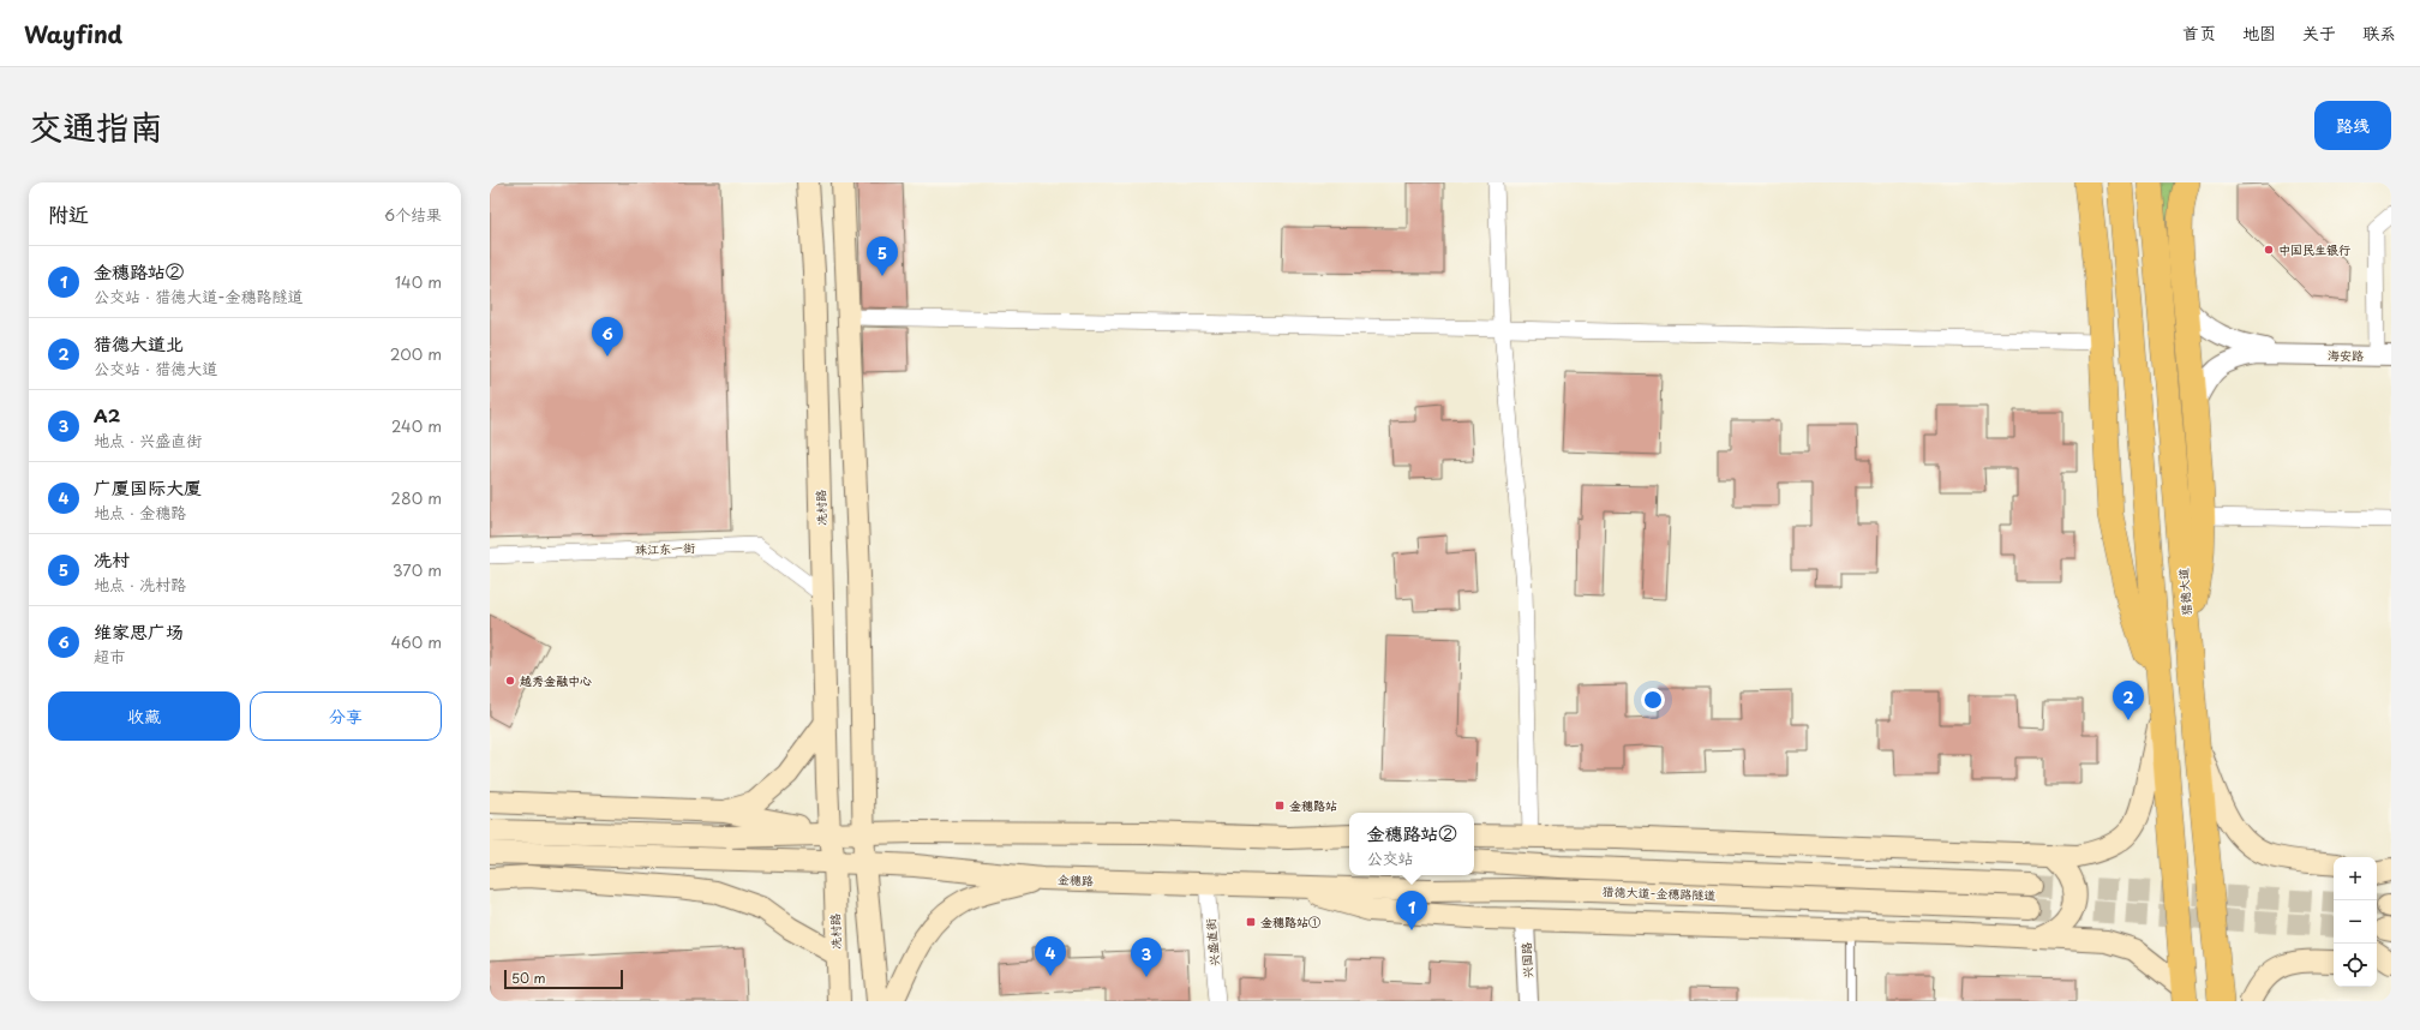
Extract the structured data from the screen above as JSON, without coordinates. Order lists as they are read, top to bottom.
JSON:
{
  "streets": {
    "highway": ["猎德大道"],
    "main road": ["冼村路", "金穗路", "猎德大道-金穗路隧道"],
    "street": [
      "海安路",
      "珠江东一街",
      "兴盛直街",
      "兴国路"
    ]
  },
  "crossings": [
    ["冼村路", "珠江东一街"],
    ["冼村路", "金穗路"],
    ["金穗路", "猎德大道-金穗路隧道"],
    ["金穗路", "兴盛直街"]
  ],
  "places": {
    "other": ["中国民生银行", "越秀金融中心"],
    "transit": ["金穗路站", "金穗路站①"]
  },
  "scale_bar": "50 m",
  "page": {
    "header": "Wayfind",
    "nav": [
      "首页",
      "地图",
      "关于",
      "联系"
    ],
    "title": "交通指南",
    "buttons": [
      "路线",
      ["收藏", "分享"]
    ],
    "heading": ["附近", "6个结果"],
    "pins": [
      "5",
      "6",
      "2",
      "1",
      "4",
      "3"
    ],
    "list": [
      {
        "mark": "1",
        "name": "金穗路站②",
        "note": "公交站 · 猎德大道-金穗路隧道",
        "value": "140 m"
      },
      {
        "mark": "2",
        "name": "猎德大道北",
        "note": "公交站 · 猎德大道",
        "value": "200 m"
      },
      {
        "mark": "3",
        "name": "A2",
        "note": "地点 · 兴盛直街",
        "value": "240 m"
      },
      {
        "mark": "4",
        "name": "广厦国际大厦",
        "note": "地点 · 金穗路",
        "value": "280 m"
      },
      {
        "mark": "5",
        "name": "冼村",
        "note": "地点 · 冼村路",
        "value": "370 m"
      },
      {
        "mark": "6",
        "name": "维家思广场",
        "note": "超市",
        "value": "460 m"
      }
    ],
    "popup": ["金穗路站②", "公交站"],
    "map_buttons": ["+", "−"],
    "scale": "50 m"
  }
}
